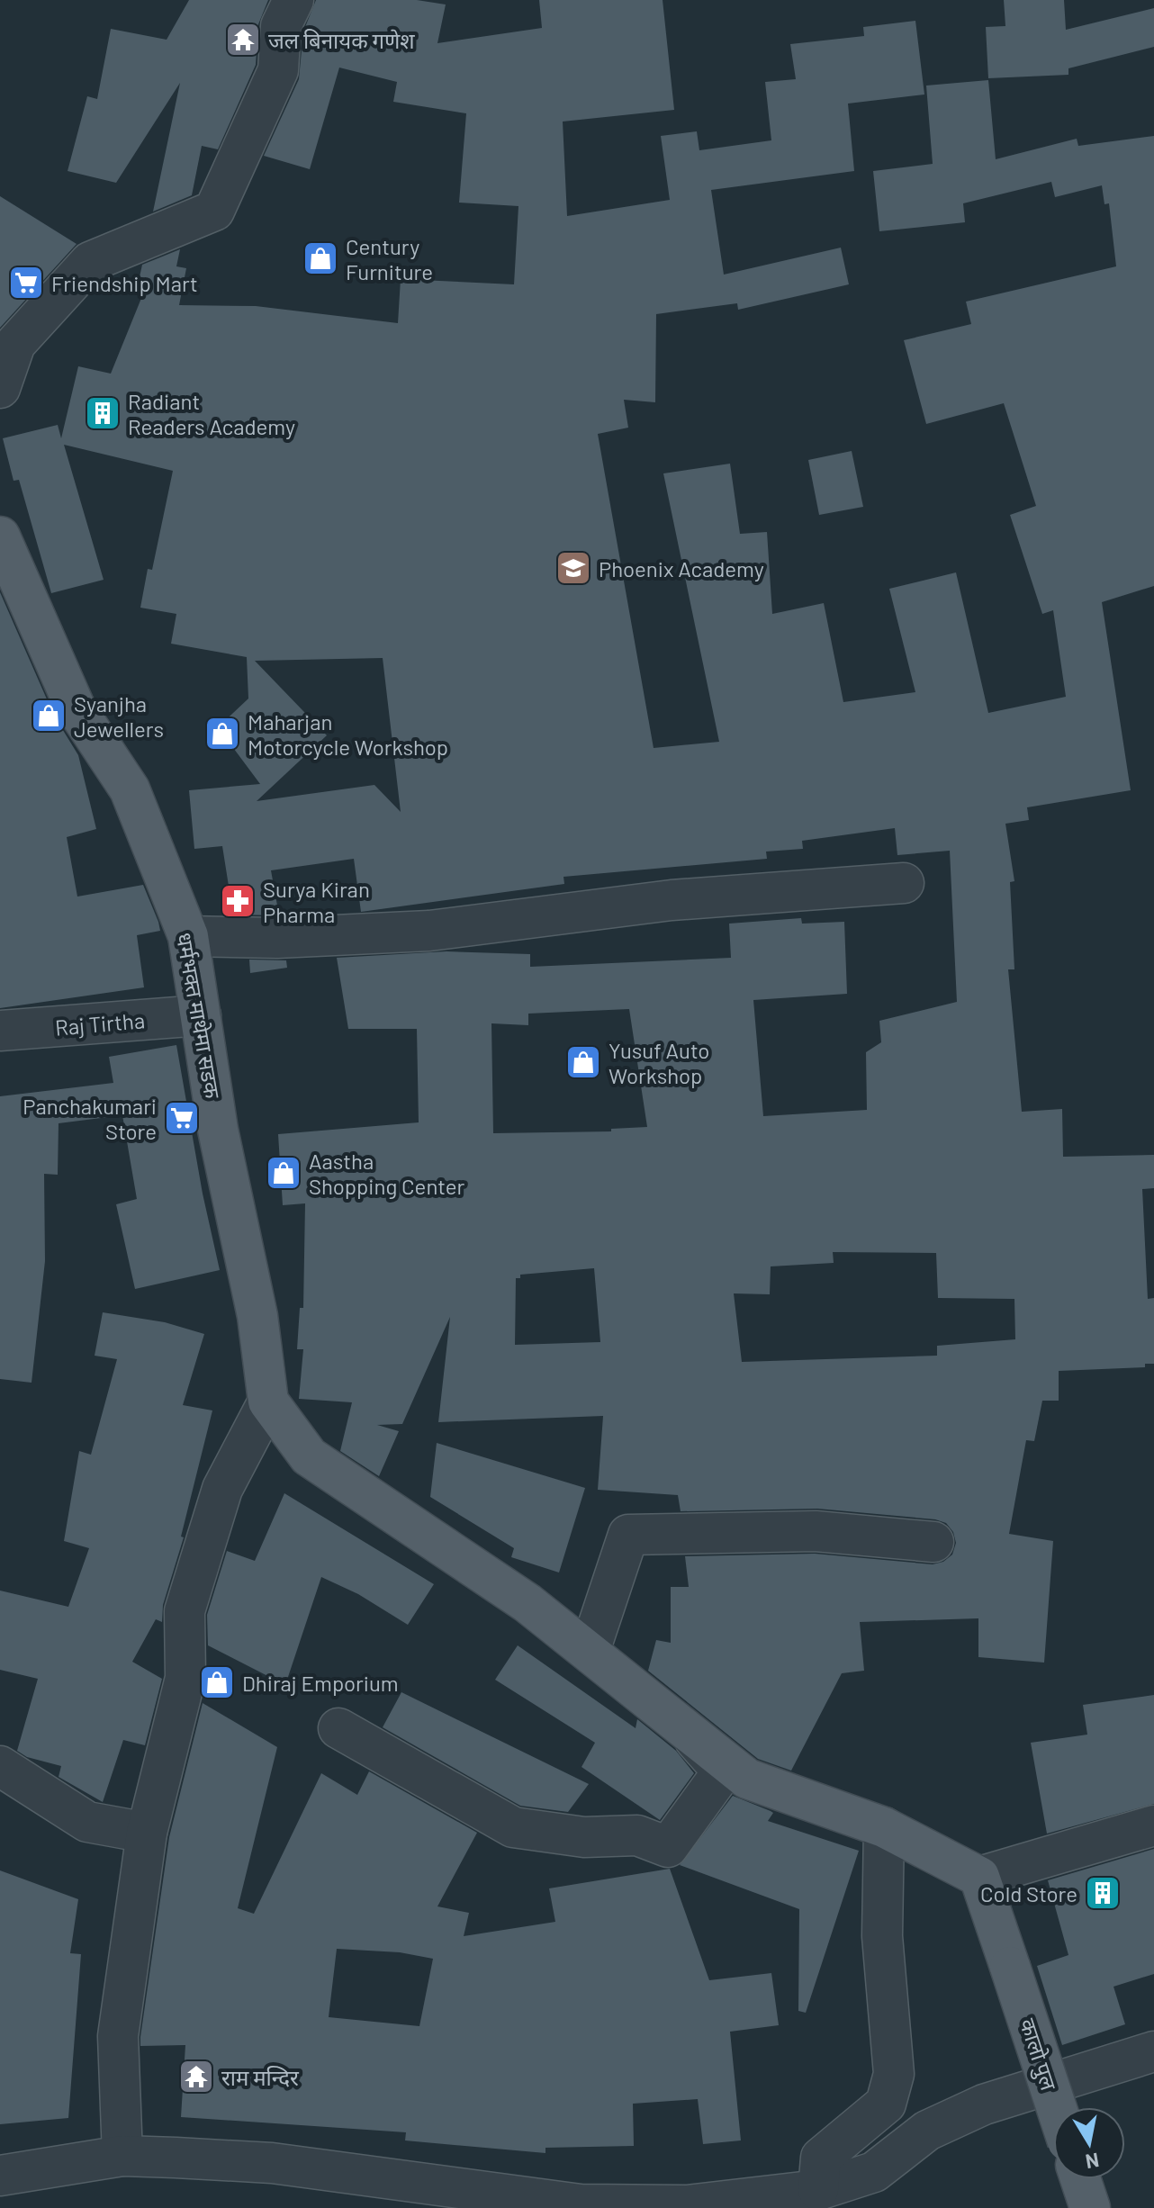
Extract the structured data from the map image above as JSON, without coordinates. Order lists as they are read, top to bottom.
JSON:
{
  "streets": {
    "main road": ["धर्मभक्त माथेमा सडक", "कालो पुल"],
    "street": ["Raj Tirtha"]
  },
  "crossings": [
    ["धर्मभक्त माथेमा सडक", "Raj Tirtha"]
  ],
  "places": {
    "temple": ["जल बिनायक गणेश", "राम मन्दिर"],
    "shop": [
      "Century Furniture",
      "Syanjha Jewellers",
      "Maharjan Motorcycle Workshop",
      "Yusuf Auto Workshop",
      "Aastha Shopping Center",
      "Dhiraj Emporium"
    ],
    "supermarket": ["Friendship Mart", "Panchakumari Store"],
    "building": ["Radiant Readers Academy", "Cold Store"],
    "school or university": ["Phoenix Academy"],
    "pharmacy": ["Surya Kiran Pharma"]
  },
  "north": "bottom"
}
